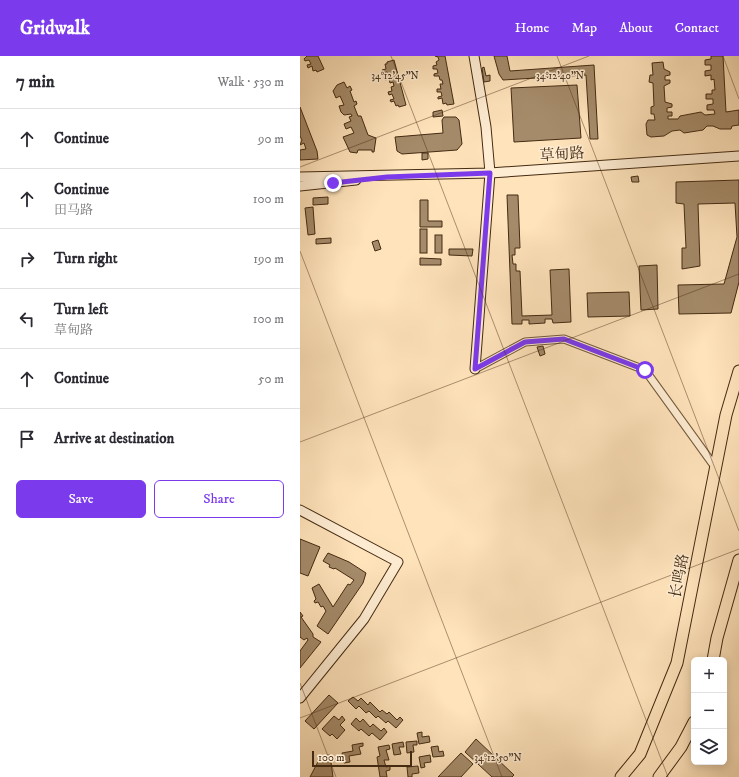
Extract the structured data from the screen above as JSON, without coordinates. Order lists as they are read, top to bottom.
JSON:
{
  "streets": {
    "main road": ["长鸣路"],
    "street": ["草甸路"]
  },
  "scale_bar": "100 m",
  "page": {
    "header": "Gridwalk",
    "nav": [
      "Home",
      "Map",
      "About",
      "Contact"
    ],
    "heading": ["7 min", "Walk · 530 m"],
    "list": [
      ["Continue", "90 m"],
      ["Continue", "田马路", "100 m"],
      ["Turn right", "190 m"],
      ["Turn left", "草甸路", "100 m"],
      ["Continue", "50 m"],
      "Arrive at destination"
    ],
    "buttons": ["Save", "Share"],
    "map_buttons": ["+", "−"],
    "scale": "100 m"
  },
  "coordinates": ["34°12'45\"N", "34°12'40\"N", "34°12'50\"N"]
}
